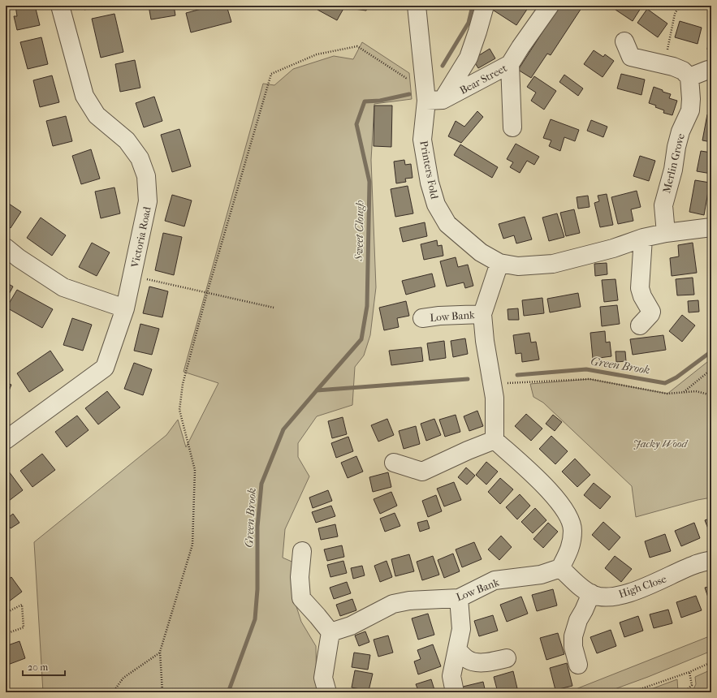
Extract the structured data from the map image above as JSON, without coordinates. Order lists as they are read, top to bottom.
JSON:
{
  "streets": {
    "street": [
      "Bear Street",
      "Merlin Grove",
      "Printers Fold",
      "Victoria Road",
      "Low Bank",
      "High Close"
    ]
  },
  "crossings": [
    ["Bear Street", "Printers Fold"],
    ["Merlin Grove", "Printers Fold"],
    ["Printers Fold", "Low Bank"],
    ["Low Bank", "High Close"]
  ],
  "water": ["Sweet Clough", "Green Brook"],
  "parks": ["Jacky Wood"],
  "scale_bar": "20 m"
}
